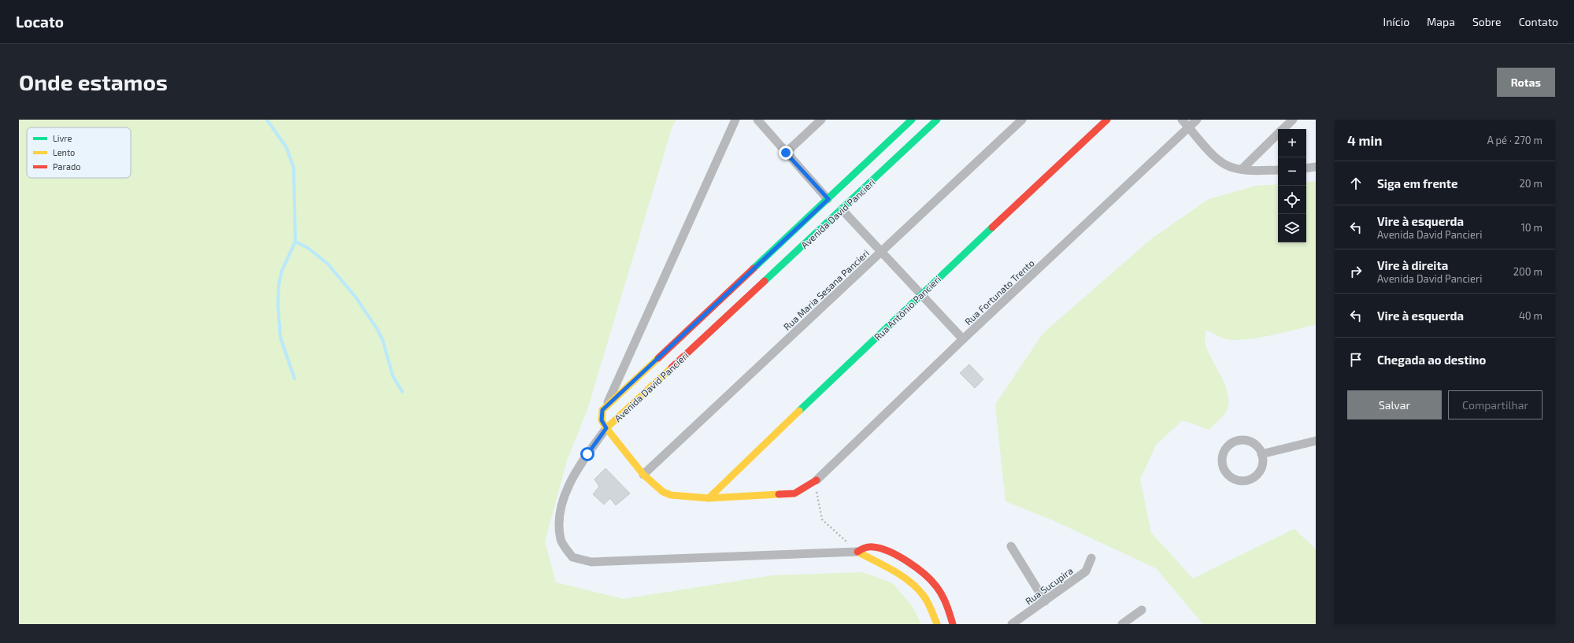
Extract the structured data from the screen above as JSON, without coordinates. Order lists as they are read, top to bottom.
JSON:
{
  "streets": {
    "street": [
      "Avenida David Pancieri",
      "Rua Maria Sesana Pancieri",
      "Rua Fortunato Trento",
      "Rua Antônio Pancieri",
      "Rua Sucupira"
    ]
  },
  "legend": ["Livre", "Lento", "Parado"],
  "page": {
    "header": "Locato",
    "nav": [
      "Início",
      "Mapa",
      "Sobre",
      "Contato"
    ],
    "buttons": [
      "Rotas",
      ["Salvar", "Compartilhar"]
    ],
    "title": "Onde estamos",
    "heading": ["4 min", "A pé · 270 m"],
    "map_buttons": ["+", "−"],
    "list": [
      ["Siga em frente", "20 m"],
      ["Vire à esquerda", "Avenida David Pancieri", "10 m"],
      ["Vire à direita", "Avenida David Pancieri", "200 m"],
      ["Vire à esquerda", "40 m"],
      "Chegada ao destino"
    ]
  }
}
